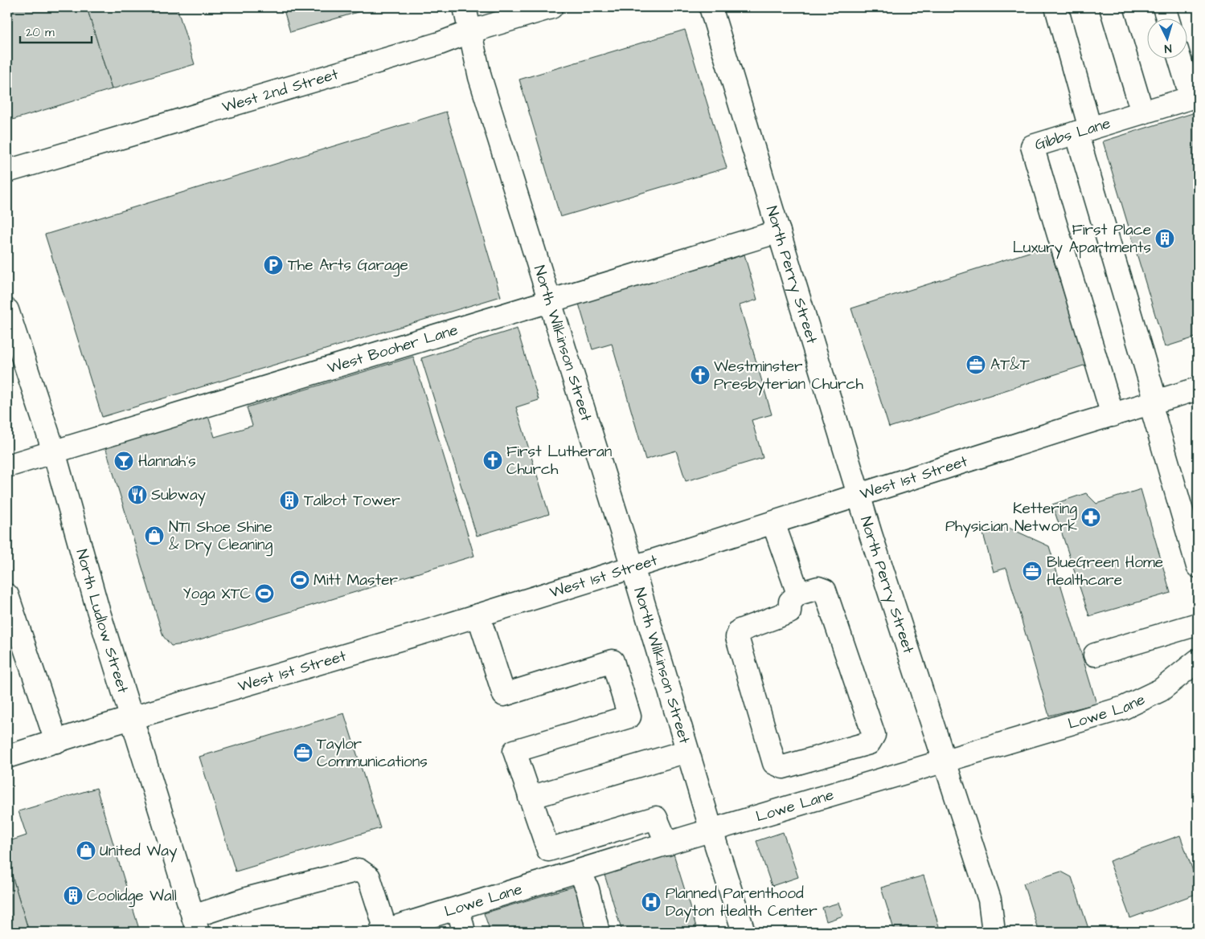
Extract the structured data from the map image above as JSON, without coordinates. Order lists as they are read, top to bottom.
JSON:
{
  "streets": {
    "main road": [
      "West 2nd Street",
      "Gibbs Lane",
      "North Perry Street",
      "North Wilkinson Street",
      "West Booher Lane",
      "West 1st Street",
      "North Ludlow Street",
      "Lowe Lane"
    ]
  },
  "crossings": [
    ["West 2nd Street", "North Wilkinson Street"],
    ["Gibbs Lane", "West 1st Street"],
    ["North Perry Street", "West Booher Lane"],
    ["North Perry Street", "West 1st Street"],
    ["North Perry Street", "Lowe Lane"],
    ["North Wilkinson Street", "West Booher Lane"],
    ["North Wilkinson Street", "West 1st Street"],
    ["North Wilkinson Street", "Lowe Lane"],
    ["West Booher Lane", "North Ludlow Street"],
    ["West 1st Street", "North Ludlow Street"]
  ],
  "places": {
    "building": ["First Place Luxury Apartments", "Talbot Tower", "Coolidge Wall"],
    "parking": ["The Arts Garage"],
    "office": ["AT&T", "BlueGreen Home Healthcare", "Taylor Communications"],
    "church": ["Westminster Presbyterian Church", "First Lutheran Church"],
    "bar": ["Hannah's"],
    "restaurant": ["Subway"],
    "pharmacy": ["Kettering Physician Network"],
    "shop": ["NTI Shoe Shine & Dry Cleaning", "United Way"],
    "sports": ["Mitt Master", "Yoga XTC"],
    "hospital": ["Planned Parenthood Dayton Health Center"]
  },
  "scale_bar": "20 m",
  "north": "bottom"
}
